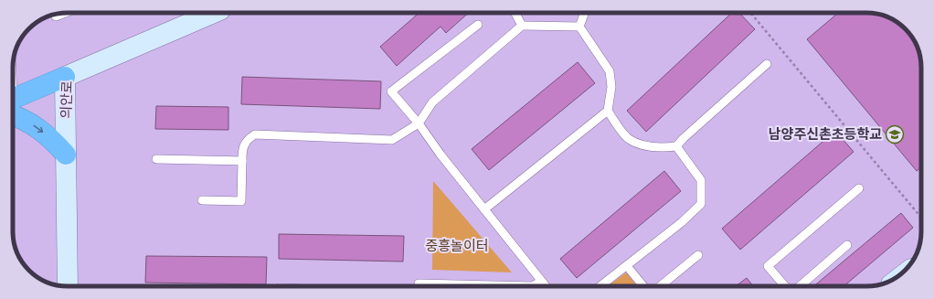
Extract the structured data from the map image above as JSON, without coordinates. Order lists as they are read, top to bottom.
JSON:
{
  "streets": {
    "street": ["의안로"]
  },
  "parks": ["중흥놀이터"],
  "places": {
    "school or university": ["남양주신촌초등학교"]
  }
}
